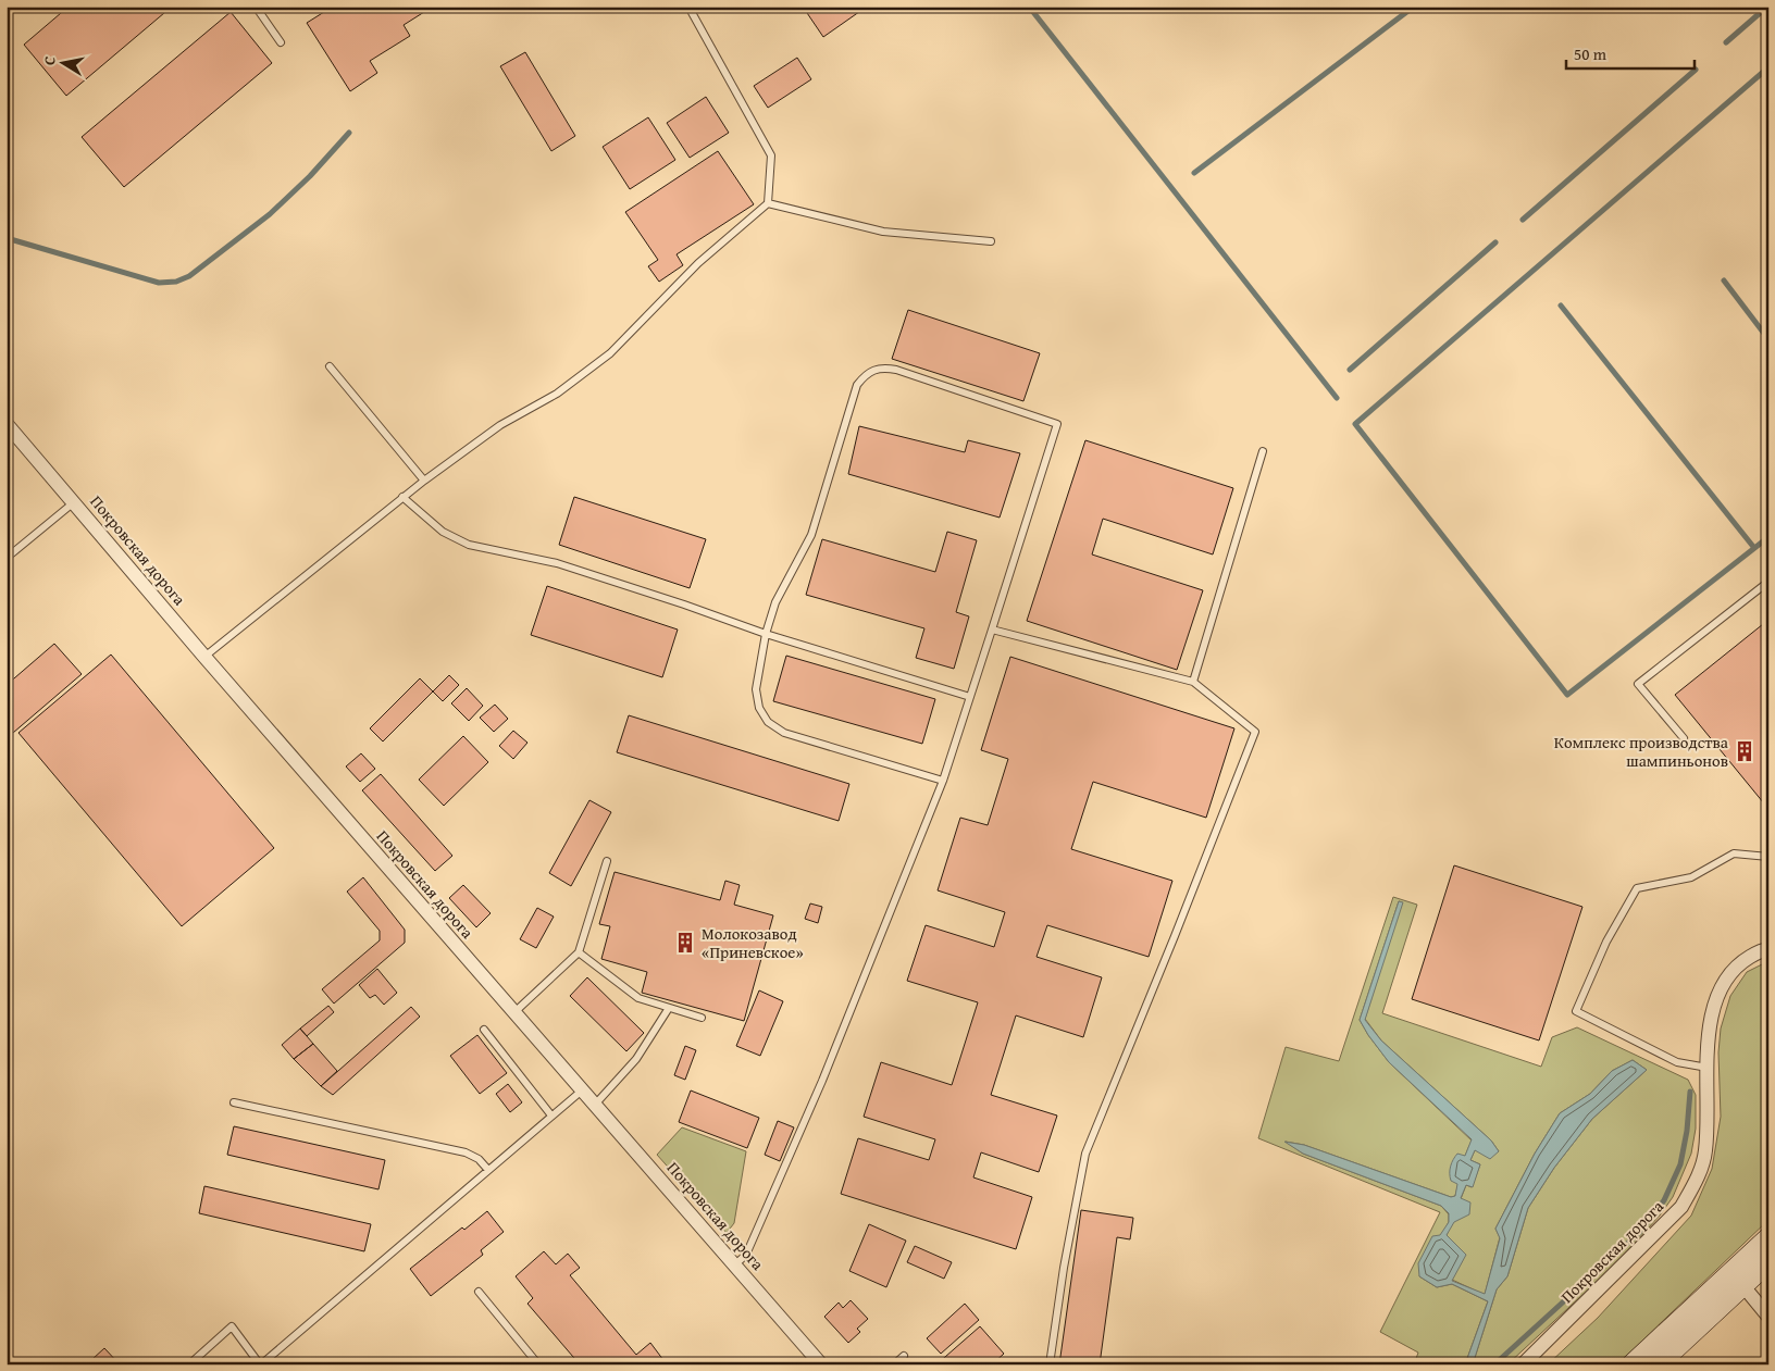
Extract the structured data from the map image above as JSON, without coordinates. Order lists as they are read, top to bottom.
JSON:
{
  "streets": {
    "street": ["Покровская дорога"]
  },
  "places": {
    "building": ["Комплекс производства шампиньонов", "Молокозавод «Приневское»"]
  },
  "scale_bar": "50 m",
  "north": "left"
}
